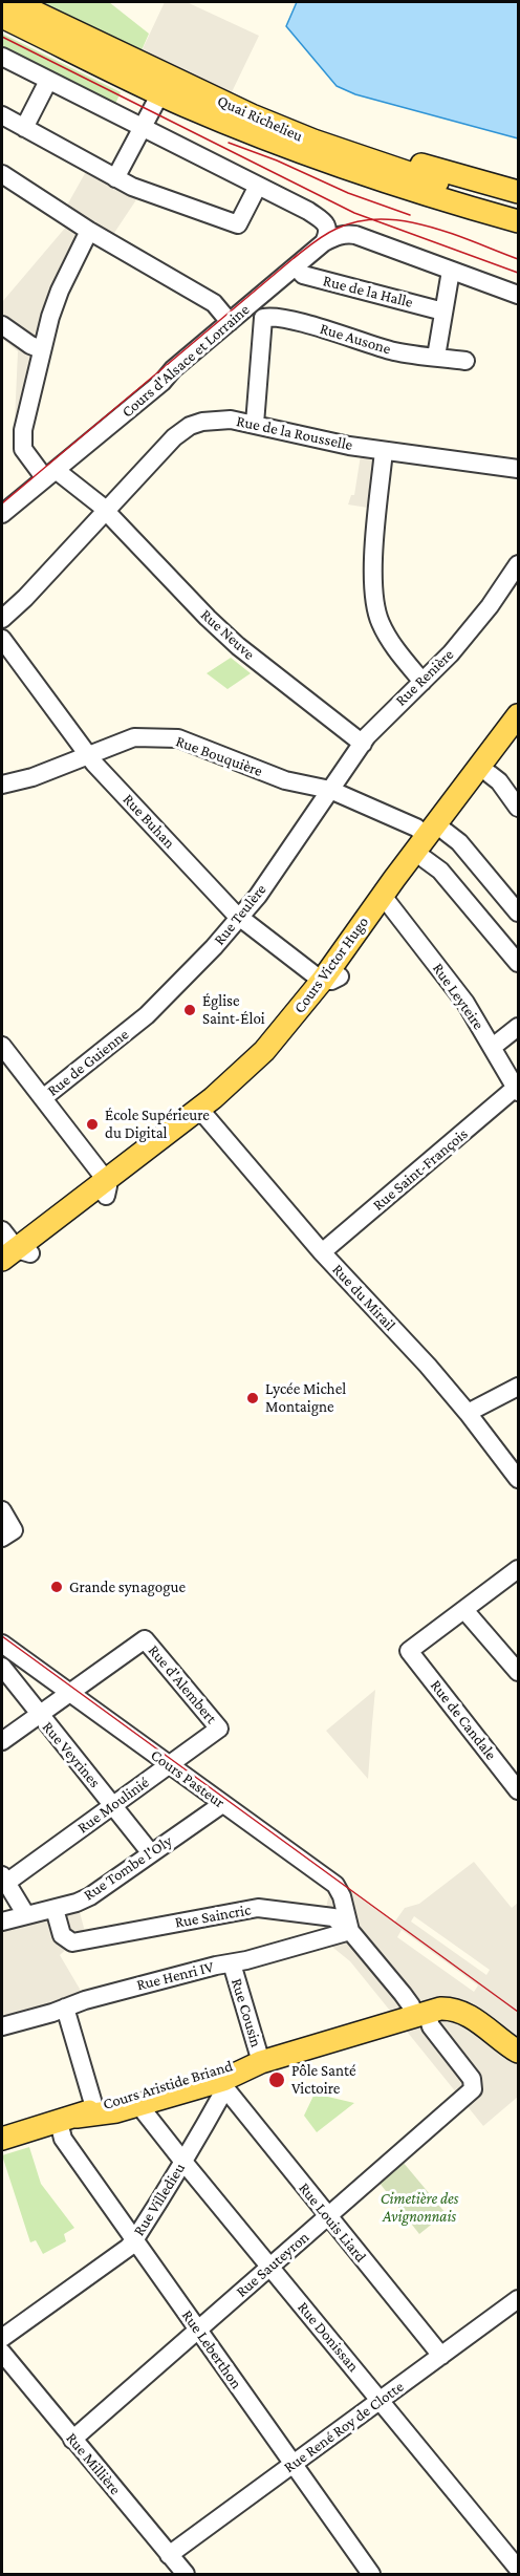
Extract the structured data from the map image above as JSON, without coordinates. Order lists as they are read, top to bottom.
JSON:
{
  "streets": {
    "main road": ["Quai Richelieu", "Cours Victor Hugo", "Cours Aristide Briand"],
    "street": [
      "Rue de la Halle",
      "Rue Ausone",
      "Cours d'Alsace et Lorraine",
      "Rue de la Rousselle",
      "Rue Neuve",
      "Rue Renière",
      "Rue Bouquière",
      "Rue Buhan",
      "Rue Teulère",
      "Rue Leyteire",
      "Rue de Guienne",
      "Rue Saint-François",
      "Rue du Mirail",
      "Rue d'Alembert",
      "Rue de Candale",
      "Rue Veyrines",
      "Cours Pasteur",
      "Rue Moulinié",
      "Rue Tombe l'Oly",
      "Rue Saincric",
      "Rue Henri IV",
      "Rue Cousin",
      "Rue Villedieu",
      "Rue Louis Liard",
      "Rue Sauteyron",
      "Rue Donissan",
      "Rue Leberthon",
      "Rue René Roy de Clotte",
      "Rue Millière"
    ]
  },
  "crossings": [
    ["Rue de la Halle", "Cours d'Alsace et Lorraine"],
    ["Cours d'Alsace et Lorraine", "Rue Neuve"],
    ["Rue de la Rousselle", "Rue Neuve"],
    ["Rue Neuve", "Rue Renière"],
    ["Rue Renière", "Rue Bouquière"],
    ["Rue Renière", "Rue Teulère"],
    ["Rue Bouquière", "Rue Buhan"],
    ["Rue Bouquière", "Rue Teulère"],
    ["Rue Bouquière", "Cours Victor Hugo"],
    ["Rue Buhan", "Rue Teulère"],
    ["Rue Buhan", "Cours Victor Hugo"],
    ["Rue Teulère", "Rue de Guienne"],
    ["Cours Victor Hugo", "Rue Leyteire"],
    ["Cours Victor Hugo", "Rue du Mirail"],
    ["Rue Leyteire", "Rue Saint-François"],
    ["Rue Saint-François", "Rue du Mirail"],
    ["Rue d'Alembert", "Cours Pasteur"],
    ["Rue d'Alembert", "Rue Moulinié"],
    ["Rue Veyrines", "Rue Moulinié"],
    ["Rue Veyrines", "Rue Tombe l'Oly"],
    ["Cours Pasteur", "Rue Moulinié"],
    ["Cours Pasteur", "Rue Tombe l'Oly"],
    ["Cours Pasteur", "Rue Saincric"],
    ["Cours Pasteur", "Rue Henri IV"],
    ["Rue Tombe l'Oly", "Rue Saincric"],
    ["Rue Saincric", "Rue Henri IV"],
    ["Rue Henri IV", "Rue Cousin"],
    ["Rue Henri IV", "Rue Leberthon"],
    ["Rue Cousin", "Cours Aristide Briand"],
    ["Cours Aristide Briand", "Rue Villedieu"],
    ["Cours Aristide Briand", "Rue Louis Liard"],
    ["Cours Aristide Briand", "Rue Sauteyron"],
    ["Cours Aristide Briand", "Rue Donissan"],
    ["Cours Aristide Briand", "Rue Leberthon"],
    ["Rue Villedieu", "Rue Louis Liard"],
    ["Rue Villedieu", "Rue Donissan"],
    ["Rue Villedieu", "Rue Leberthon"],
    ["Rue Louis Liard", "Rue Sauteyron"],
    ["Rue Louis Liard", "Rue René Roy de Clotte"],
    ["Rue Sauteyron", "Rue Donissan"],
    ["Rue Sauteyron", "Rue Leberthon"],
    ["Rue Sauteyron", "Rue Millière"],
    ["Rue Donissan", "Rue René Roy de Clotte"],
    ["Rue Leberthon", "Rue René Roy de Clotte"],
    ["Rue René Roy de Clotte", "Rue Millière"]
  ],
  "parks": ["Cimetière des Avignonnais"],
  "places": [
    "Église Saint-Éloi",
    "École Supérieure du Digital",
    "Lycée Michel Montaigne",
    "Grande synagogue",
    "Pôle Santé Victoire"
  ]
}
